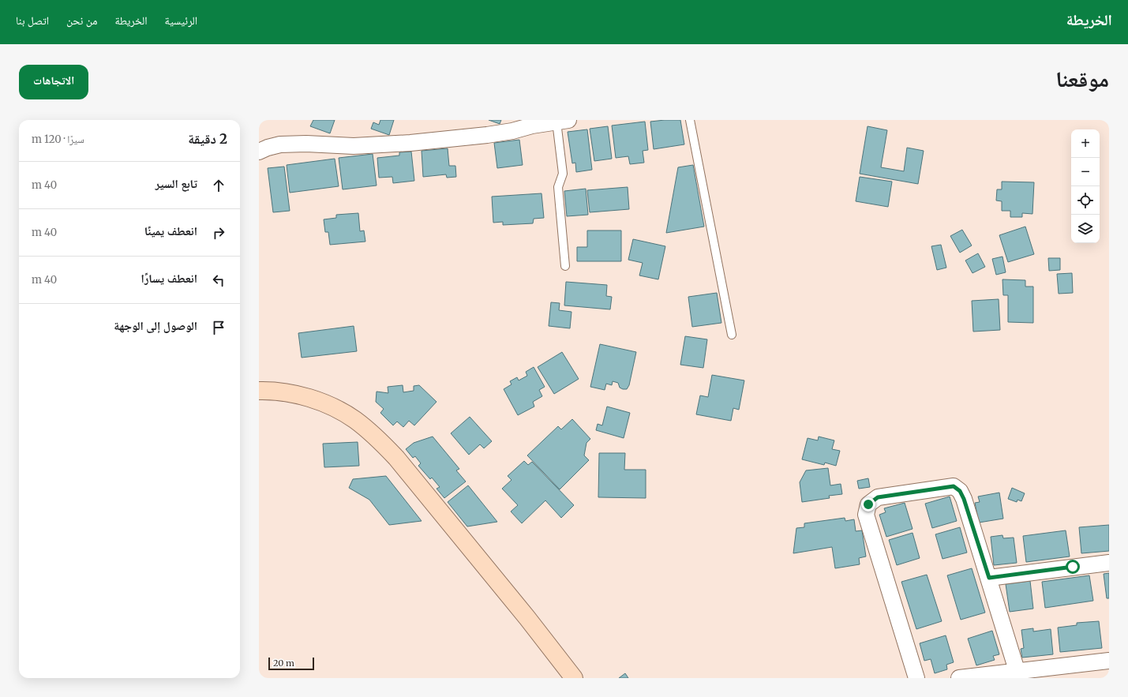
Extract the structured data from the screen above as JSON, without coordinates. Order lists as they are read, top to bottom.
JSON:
{
  "scale_bar": "20 m",
  "page": {
    "header": "الخريطة",
    "nav": [
      "الرئيسية",
      "الخريطة",
      "من نحن",
      "اتصل بنا"
    ],
    "title": "موقعنا",
    "buttons": "الاتجاهات",
    "heading": ["2 دقيقة", "سيرًا · 120 m"],
    "map_buttons": ["+", "−"],
    "list": [
      ["تابع السير", "40 m"],
      ["انعطف يمينًا", "40 m"],
      ["انعطف يسارًا", "40 m"],
      "الوصول إلى الوجهة"
    ],
    "scale": "20 m"
  }
}
